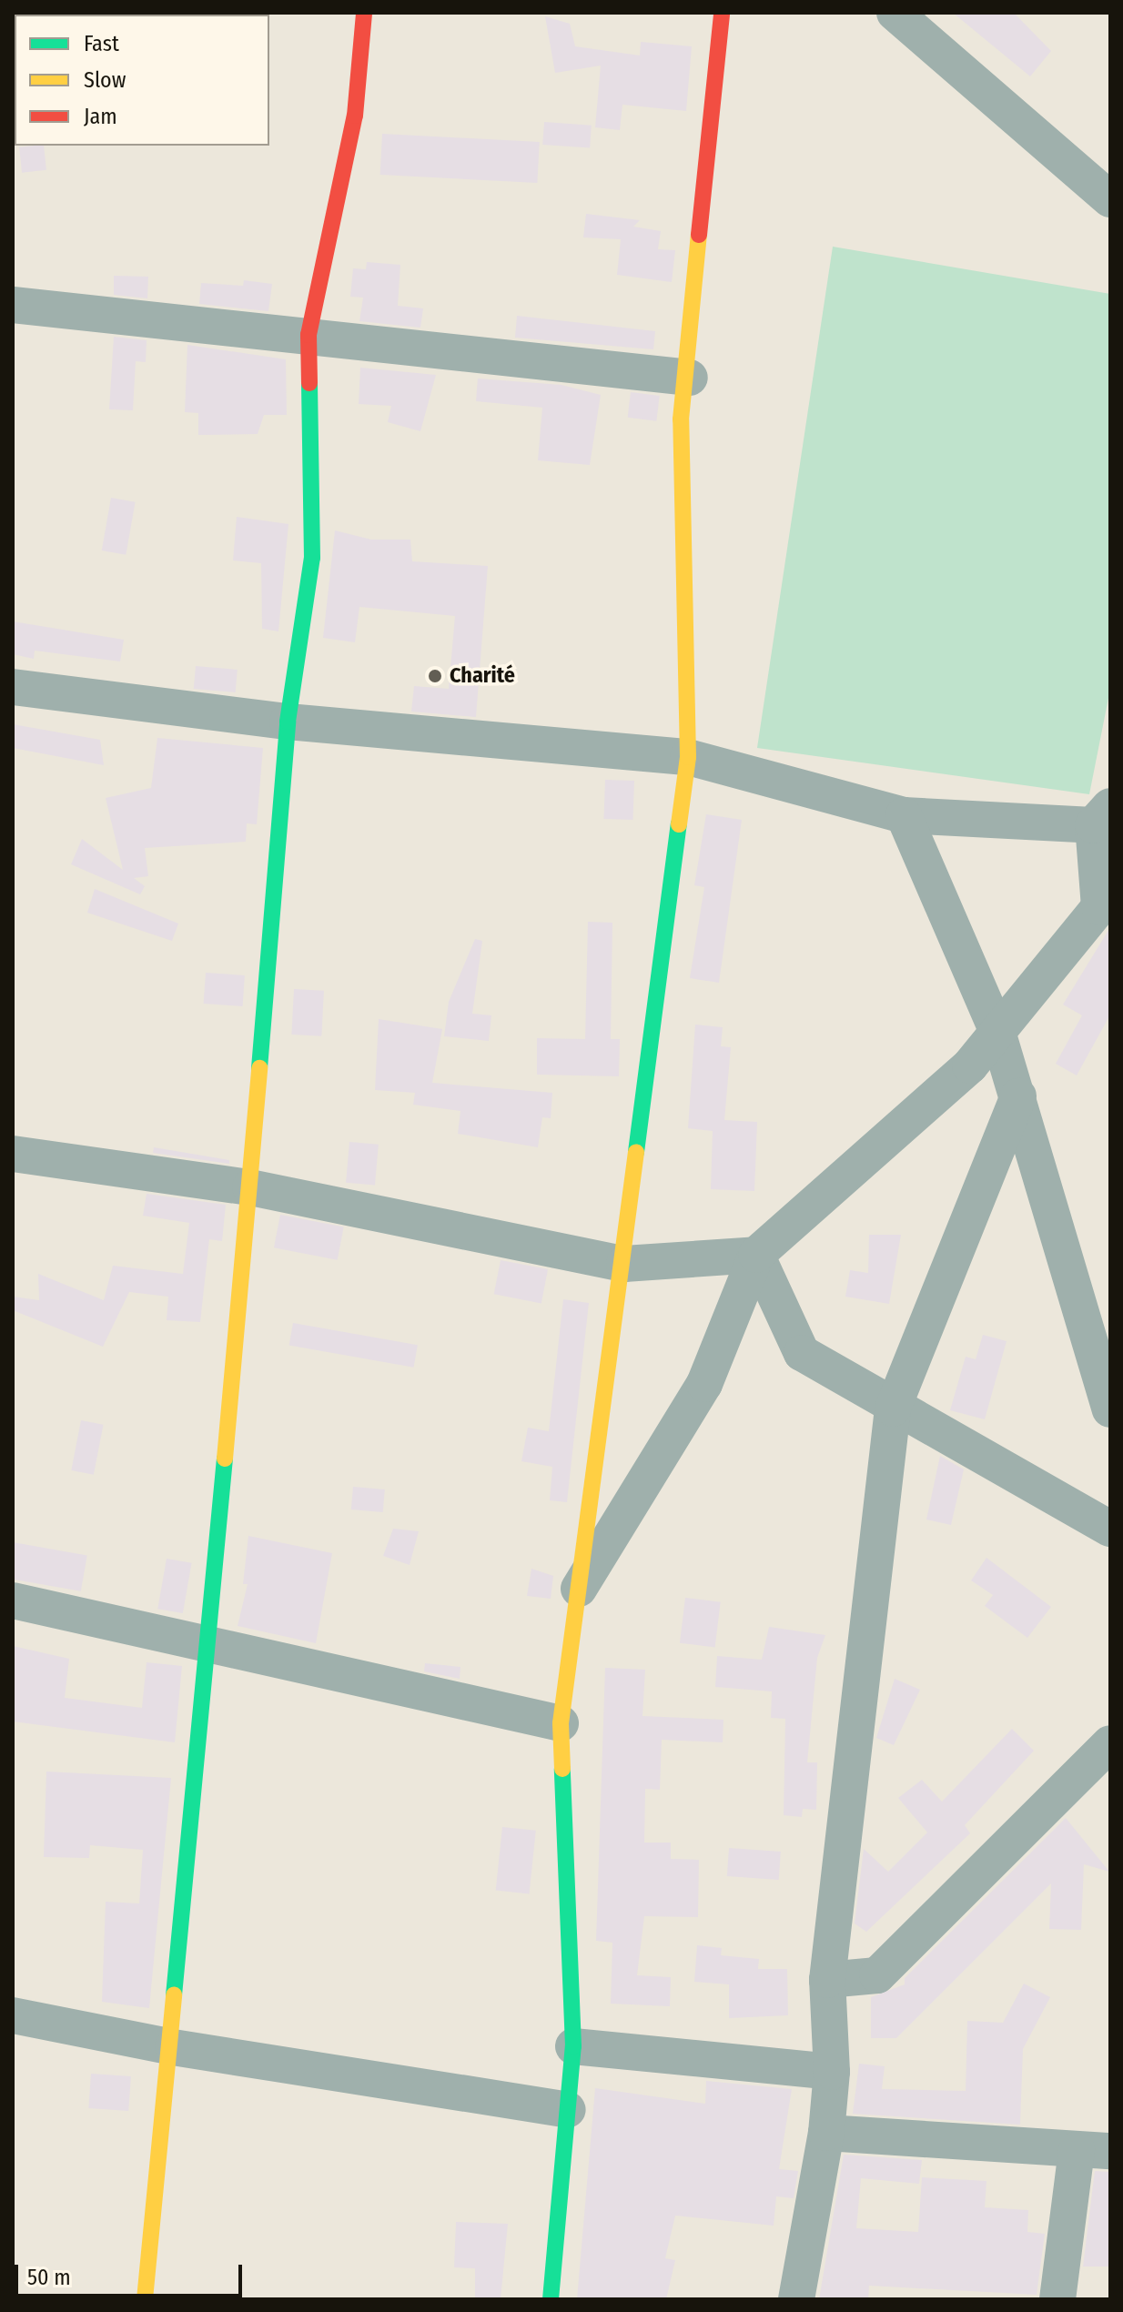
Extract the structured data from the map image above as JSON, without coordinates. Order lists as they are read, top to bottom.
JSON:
{
  "places": ["Charité"],
  "legend": ["Fast", "Slow", "Jam"],
  "scale_bar": "50 m"
}
